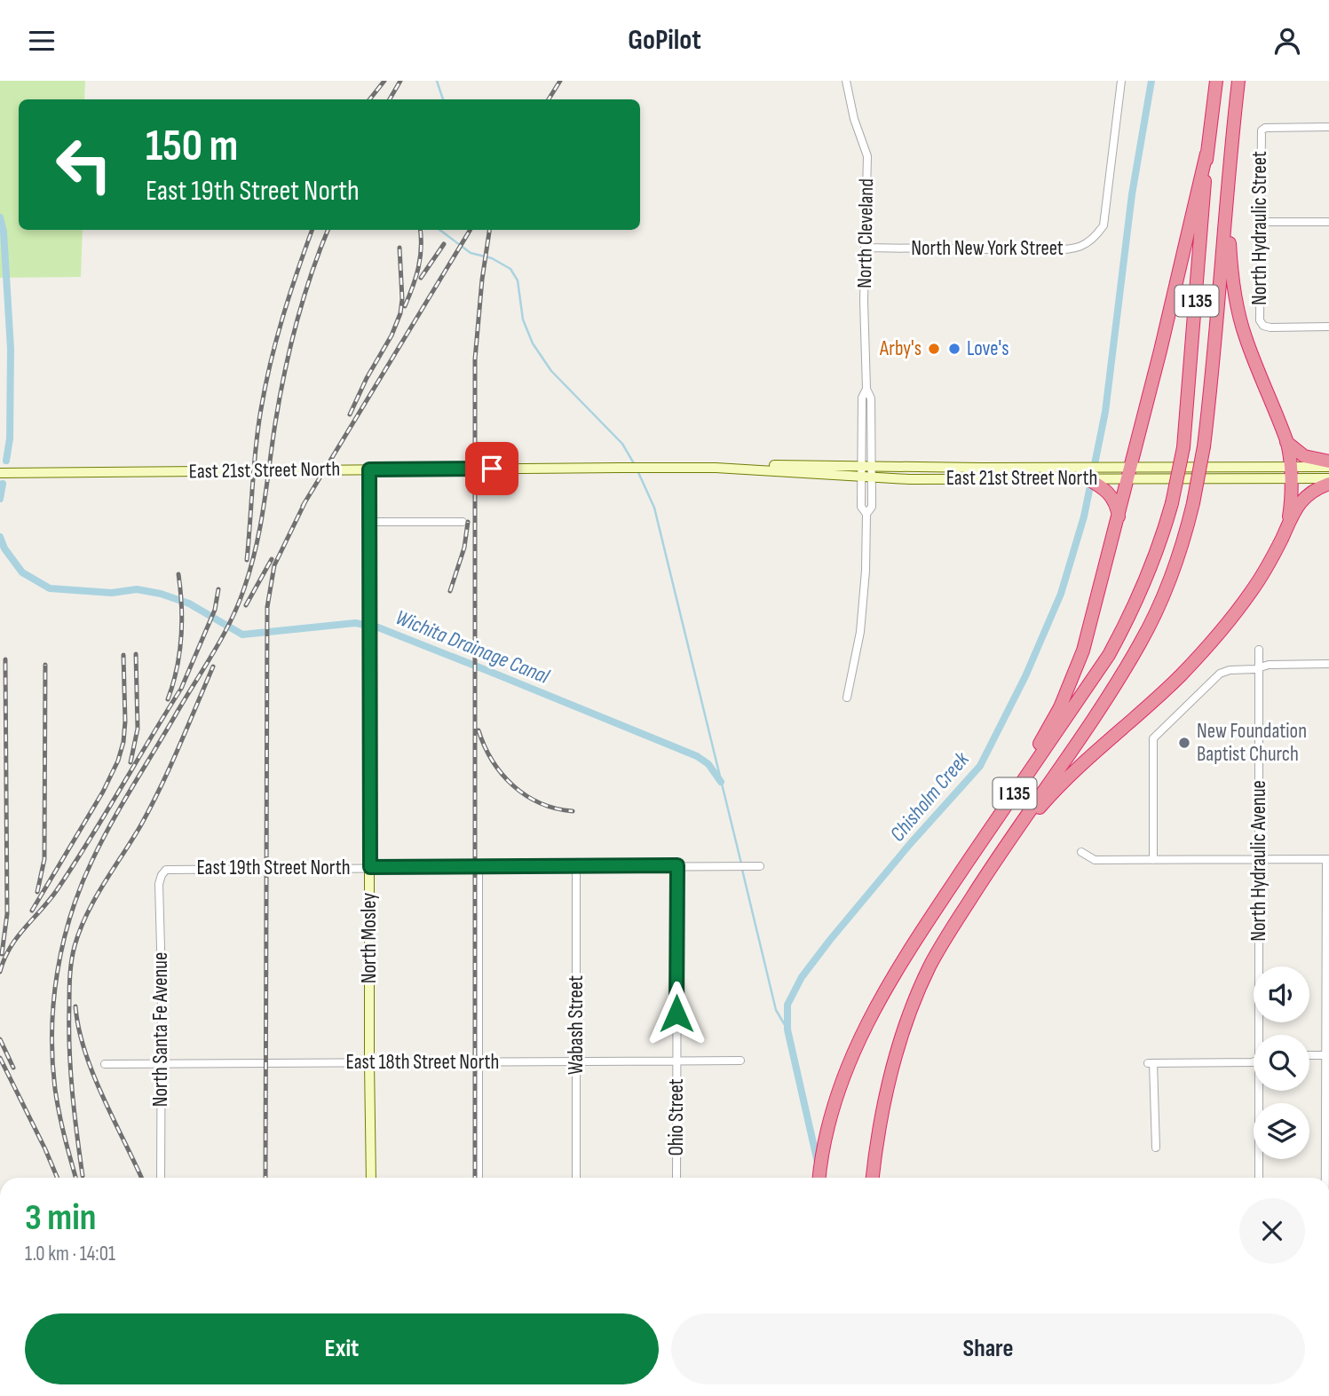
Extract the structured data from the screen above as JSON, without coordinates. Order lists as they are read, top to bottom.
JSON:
{
  "streets": {
    "highway": ["I 135"],
    "main road": ["East 21st Street North", "North Mosley"],
    "street": [
      "North Hydraulic Street",
      "North Cleveland",
      "North New York Street",
      "North Hydraulic Avenue",
      "East 19th Street North",
      "Wabash Street",
      "North Santa Fe Avenue",
      "East 18th Street North",
      "Ohio Street"
    ]
  },
  "crossings": [
    ["North Cleveland", "North New York Street"],
    ["North Cleveland", "East 21st Street North"],
    ["East 21st Street North", "North Mosley"],
    ["East 19th Street North", "North Mosley"],
    ["East 19th Street North", "Wabash Street"],
    ["East 19th Street North", "North Santa Fe Avenue"],
    ["East 19th Street North", "Ohio Street"],
    ["North Mosley", "East 18th Street North"],
    ["Wabash Street", "East 18th Street North"],
    ["North Santa Fe Avenue", "East 18th Street North"],
    ["East 18th Street North", "Ohio Street"]
  ],
  "water": ["Wichita Drainage Canal", "Chisholm Creek"],
  "places": ["Arby's", "Love's", "New Foundation Baptist Church"],
  "page": {
    "header": "GoPilot",
    "turn": ["150 m", "East 19th Street North"],
    "heading": ["3 min", "1.0 km · 14:01"],
    "buttons": ["Exit", "Share"]
  }
}
